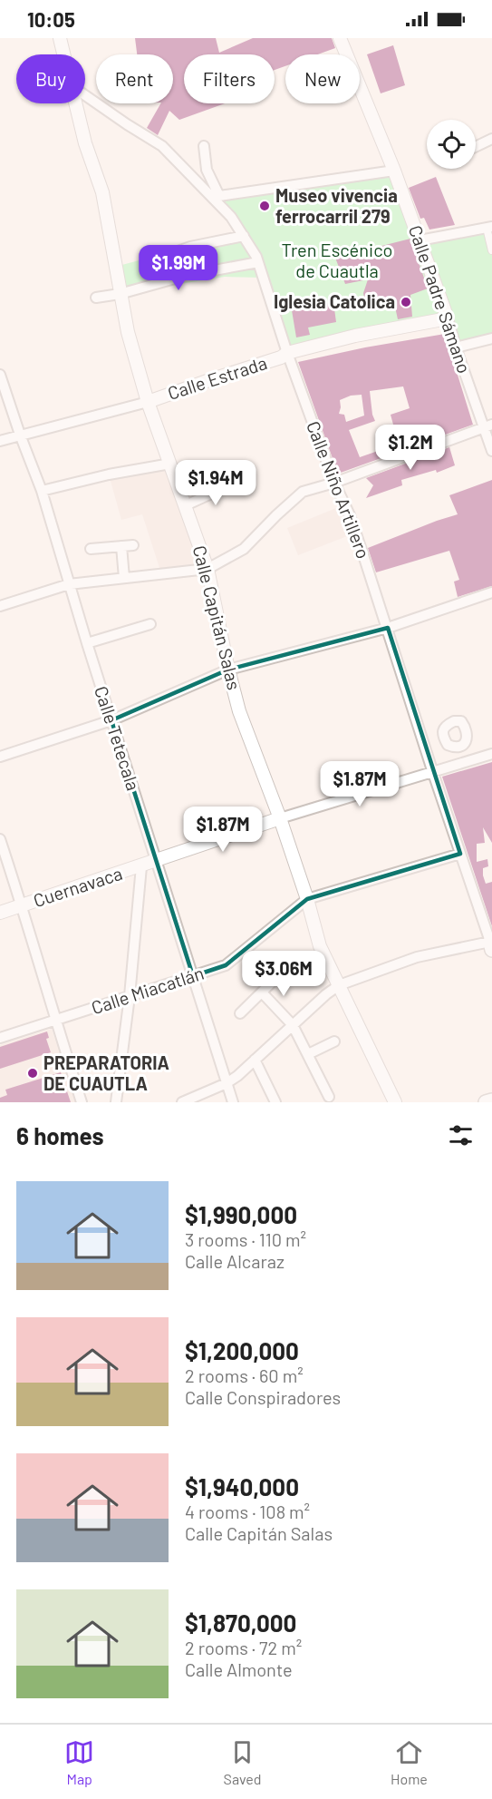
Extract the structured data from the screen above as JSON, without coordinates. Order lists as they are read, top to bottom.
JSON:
{
  "streets": {
    "street": [
      "Calle Padre Sámano",
      "Calle Estrada",
      "Calle Niño Artillero",
      "Calle Capitán Salas",
      "Calle Tetecala",
      "Cuernavaca",
      "Calle Miacatlán"
    ]
  },
  "crossings": [
    ["Calle Padre Sámano", "Calle Estrada"],
    ["Calle Estrada", "Calle Niño Artillero"],
    ["Calle Estrada", "Calle Capitán Salas"],
    ["Calle Capitán Salas", "Cuernavaca"],
    ["Calle Capitán Salas", "Calle Miacatlán"],
    ["Calle Tetecala", "Cuernavaca"],
    ["Calle Tetecala", "Calle Miacatlán"]
  ],
  "parks": ["Tren Escénico de Cuautla"],
  "places": ["Museo vivencia ferrocarril 279", "Iglesia Catolica", "PREPARATORIA DE CUAUTLA"],
  "page": {
    "status": "10:05",
    "chip": [
      "Buy",
      "Rent",
      "Filters",
      "New"
    ],
    "price": [
      "$1.99M",
      "$1.2M",
      "$1.94M",
      "$1.87M",
      "$1.87M",
      "$3.06M"
    ],
    "heading": "6 homes",
    "list": [
      {
        "name": "$1,990,000",
        "note": "3 rooms · 110 m² · Calle Alcaraz"
      },
      {
        "name": "$1,200,000",
        "note": "2 rooms · 60 m² · Calle Conspiradores"
      },
      {
        "name": "$1,940,000",
        "note": "4 rooms · 108 m² · Calle Capitán Salas"
      },
      {
        "name": "$1,870,000",
        "note": "2 rooms · 72 m² · Calle Almonte"
      }
    ],
    "tabs": ["Map", "Saved", "Home"]
  }
}
